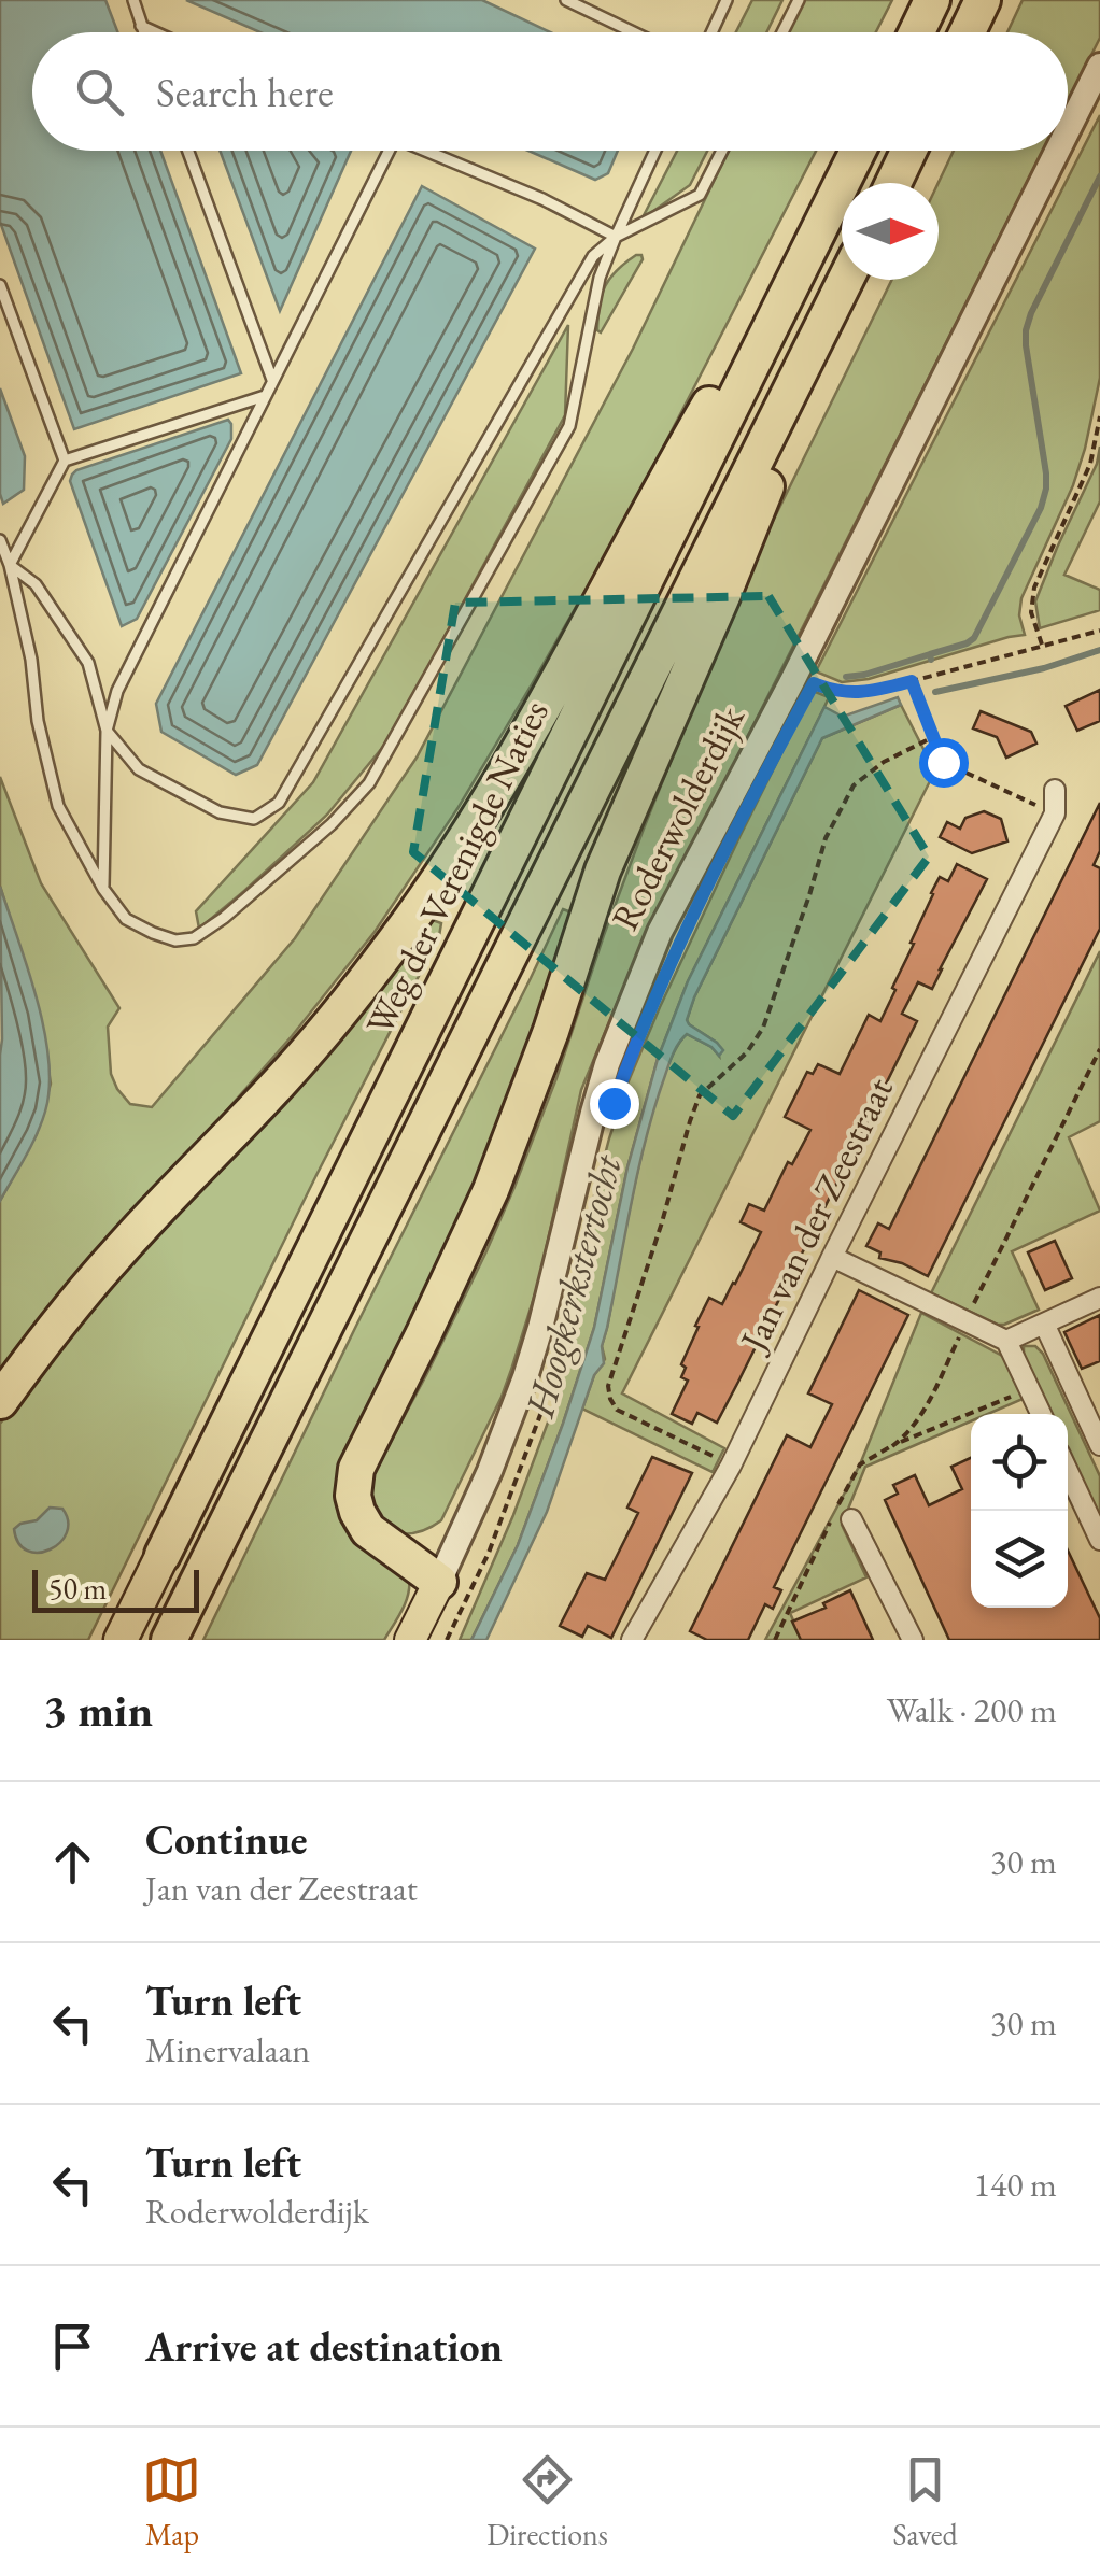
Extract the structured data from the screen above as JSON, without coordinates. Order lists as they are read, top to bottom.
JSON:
{
  "streets": {
    "highway": ["Weg der Verenigde Naties"],
    "main road": ["Roderwolderdijk"],
    "street": ["Jan van der Zeestraat"]
  },
  "water": ["Hoogkerkstertocht"],
  "scale_bar": "50 m",
  "north": "right",
  "page": {
    "search": "Search here",
    "scale": "50 m",
    "heading": ["3 min", "Walk · 200 m"],
    "list": [
      ["Continue", "Jan van der Zeestraat", "30 m"],
      ["Turn left", "Minervalaan", "30 m"],
      ["Turn left", "Roderwolderdijk", "140 m"],
      "Arrive at destination"
    ],
    "nav": ["Map", "Directions", "Saved"]
  }
}
